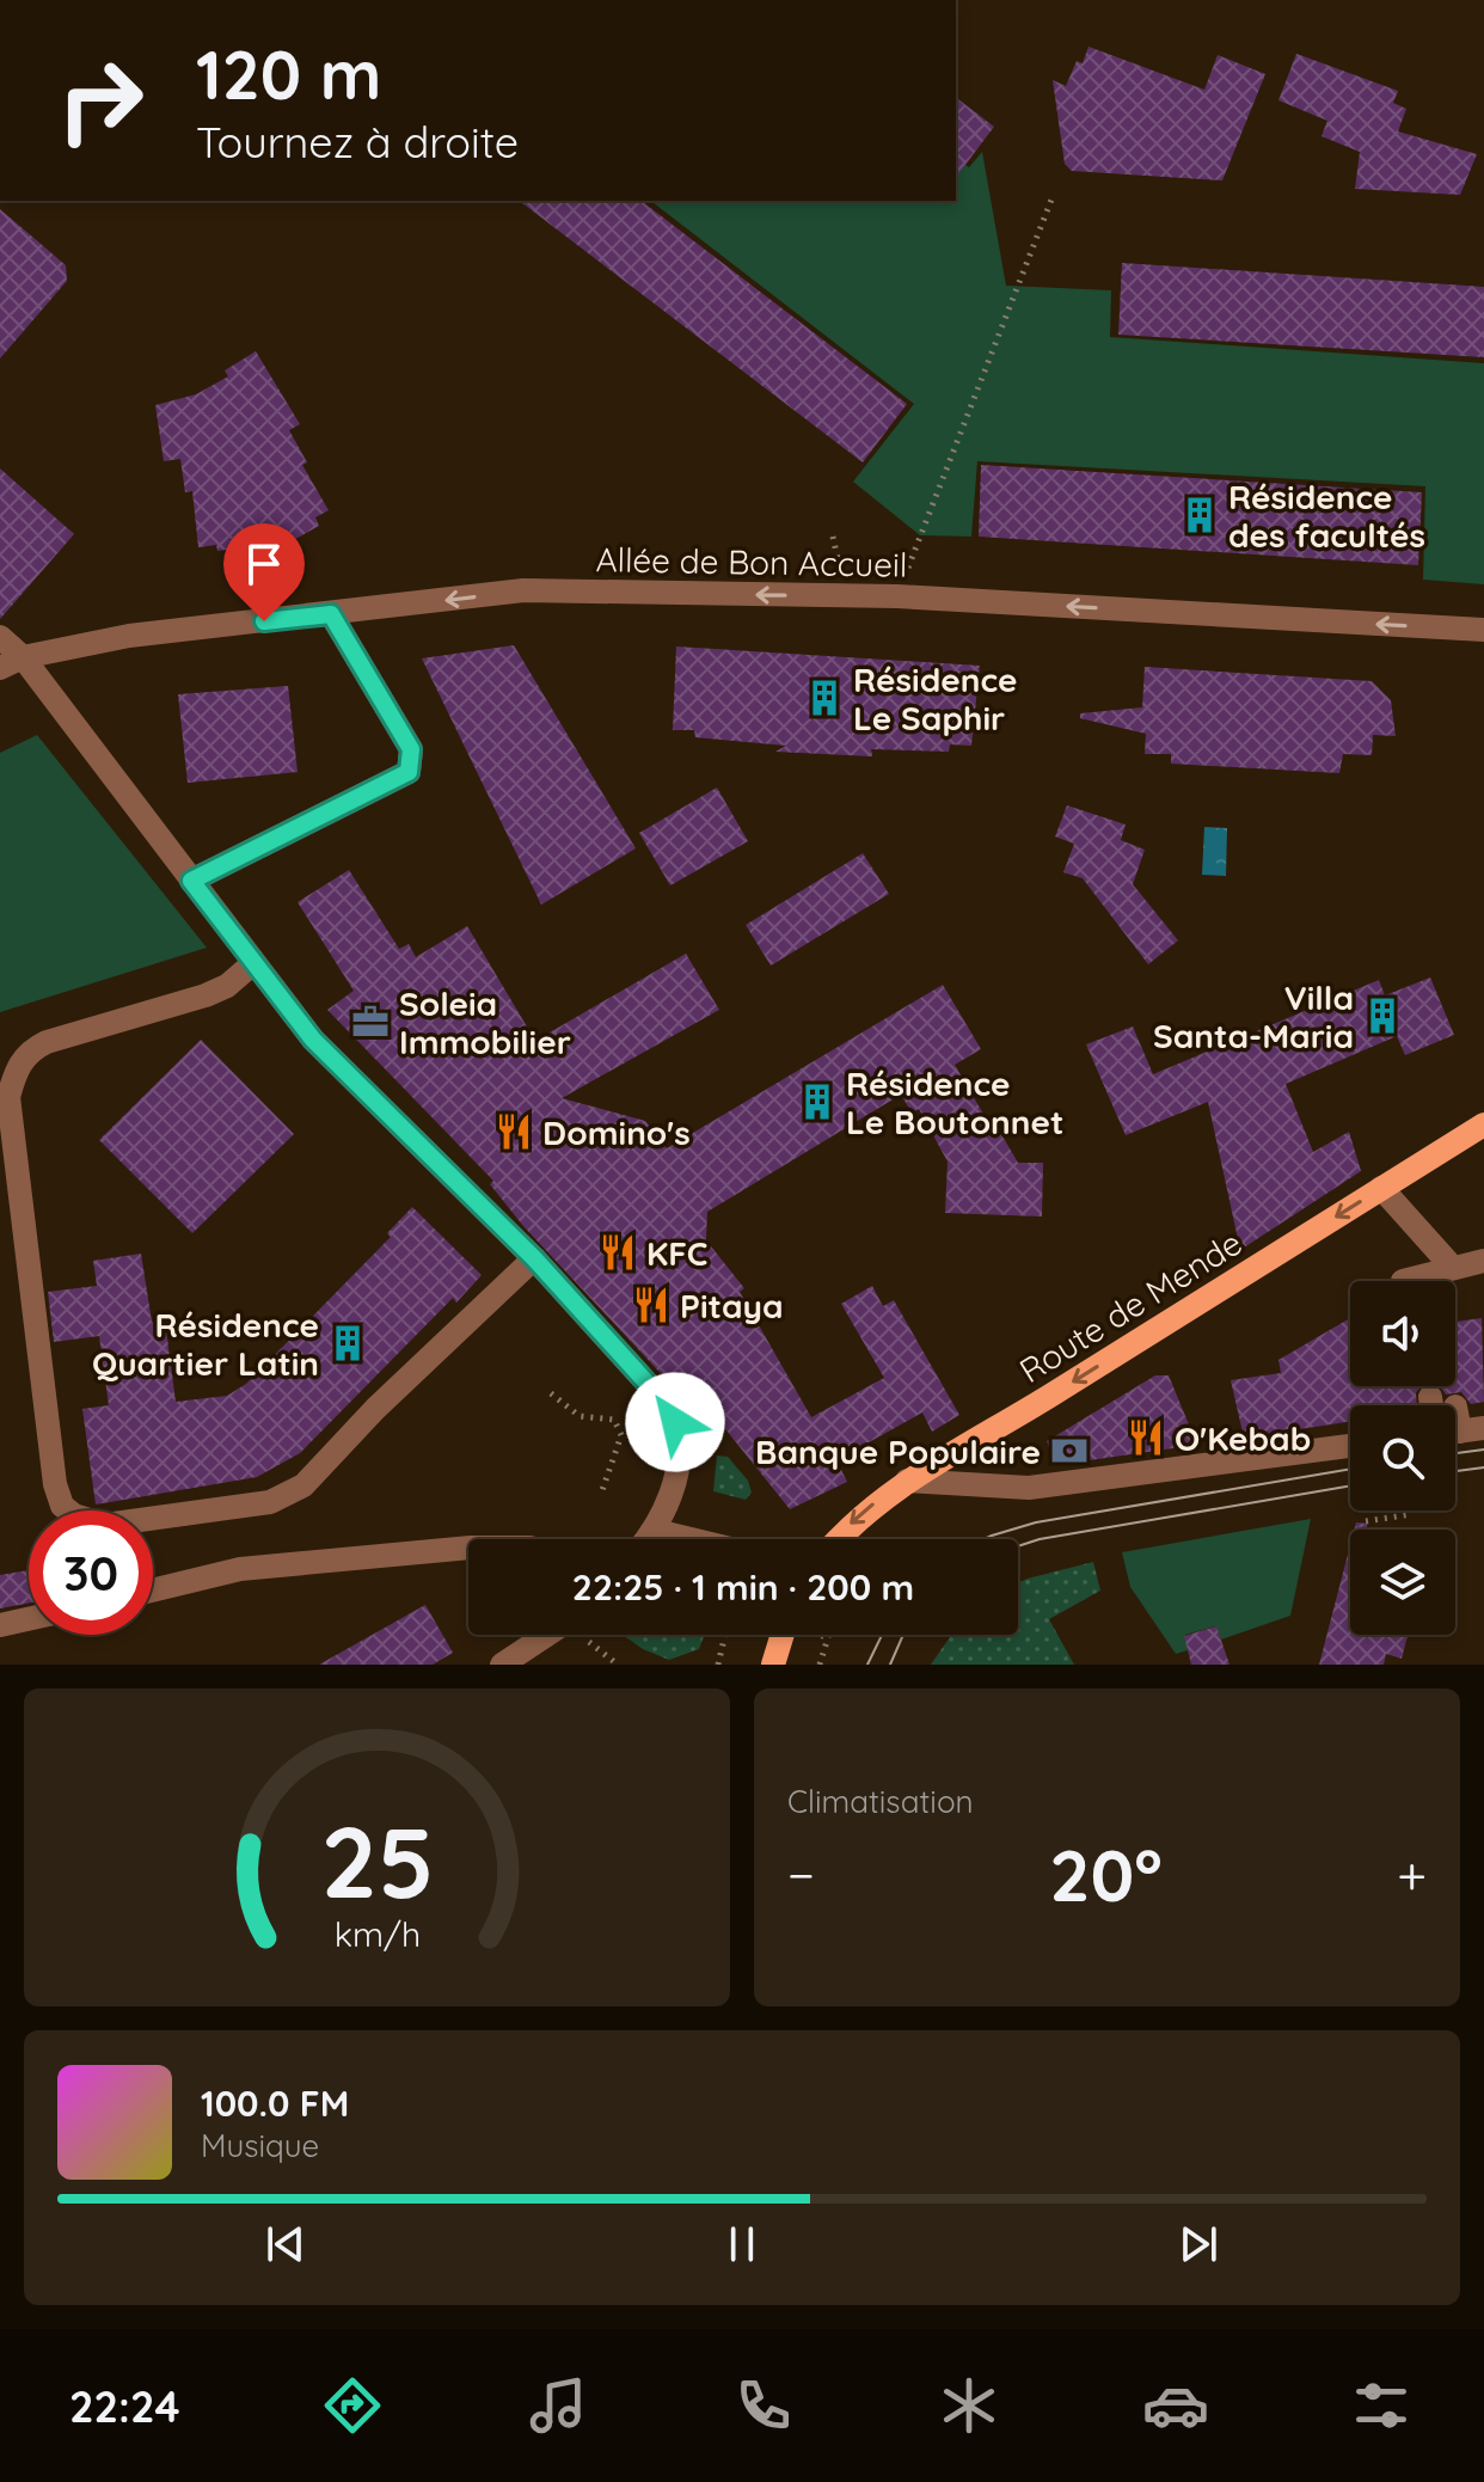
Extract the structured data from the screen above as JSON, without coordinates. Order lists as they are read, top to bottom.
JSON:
{
  "streets": {
    "main road": ["Route de Mende"],
    "street": ["Allée de Bon Accueil"]
  },
  "one_way": ["Allée de Bon Accueil", "Route de Mende"],
  "places": {
    "building": [
      "Résidence des facultés",
      "Résidence Le Saphir",
      "Villa Santa-Maria",
      "Résidence Le Boutonnet",
      "Résidence Quartier Latin"
    ],
    "office": ["Soleia Immobilier"],
    "restaurant": [
      "Domino's",
      "KFC",
      "Pitaya",
      "O'Kebab"
    ],
    "bank": ["Banque Populaire"]
  },
  "page": {
    "turn": ["120 m", "Tournez à droite"],
    "limit": "30",
    "trip": "22:25 · 1 min · 200 m",
    "tile": "Climatisation",
    "heat": ["−", "20°", "+"],
    "song": ["100.0 FM", "Musique"],
    "tabs": "22:24",
    "gauge": ["25", "km/h"]
  }
}
